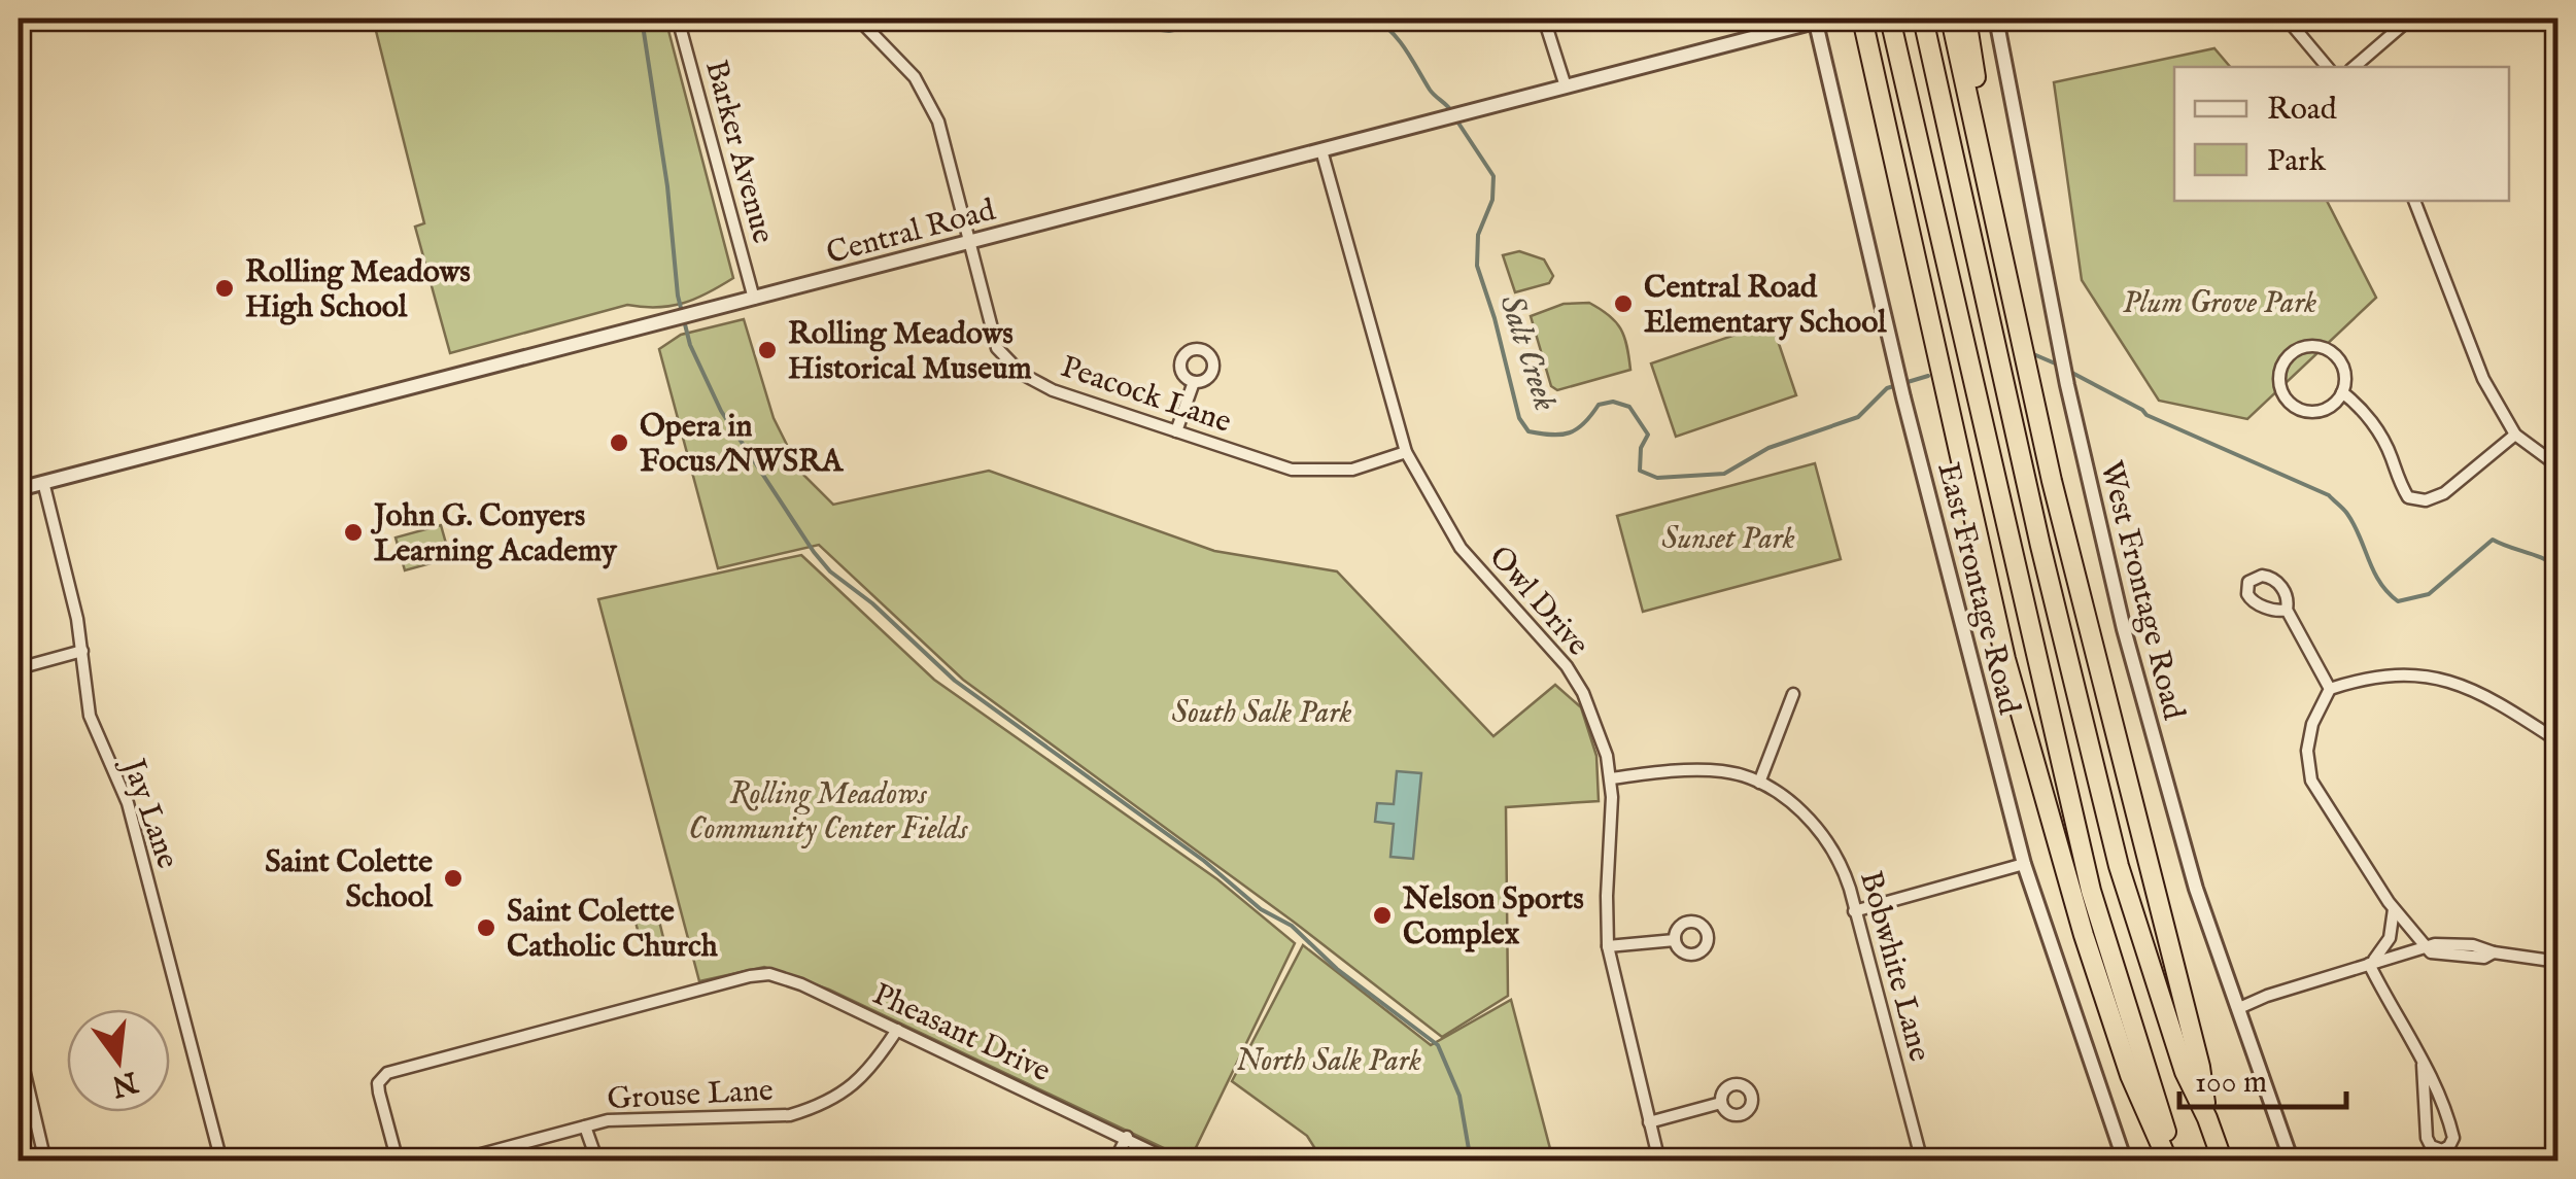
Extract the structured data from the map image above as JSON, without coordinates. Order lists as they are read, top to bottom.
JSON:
{
  "streets": {
    "street": [
      "Barker Avenue",
      "Central Road",
      "Peacock Lane",
      "East Frontage Road",
      "West Frontage Road",
      "Owl Drive",
      "Jay Lane",
      "Bobwhite Lane",
      "Pheasant Drive",
      "Grouse Lane"
    ]
  },
  "crossings": [
    ["Barker Avenue", "Central Road"],
    ["Central Road", "Peacock Lane"],
    ["Central Road", "East Frontage Road"],
    ["Central Road", "Owl Drive"],
    ["Central Road", "Jay Lane"],
    ["Peacock Lane", "Owl Drive"],
    ["Owl Drive", "Bobwhite Lane"],
    ["Pheasant Drive", "Grouse Lane"]
  ],
  "water": ["Salt Creek"],
  "parks": [
    "Plum Grove Park",
    "Sunset Park",
    "South Salk Park",
    "Rolling Meadows Community Center Fields",
    "North Salk Park"
  ],
  "places": [
    "Rolling Meadows High School",
    "Central Road Elementary School",
    "Rolling Meadows Historical Museum",
    "Opera in Focus/NWSRA",
    "John G. Conyers Learning Academy",
    "Saint Colette School",
    "Nelson Sports Complex",
    "Saint Colette Catholic Church"
  ],
  "legend": ["Road", "Park"],
  "scale_bar": "100 m",
  "north": "bottom"
}
